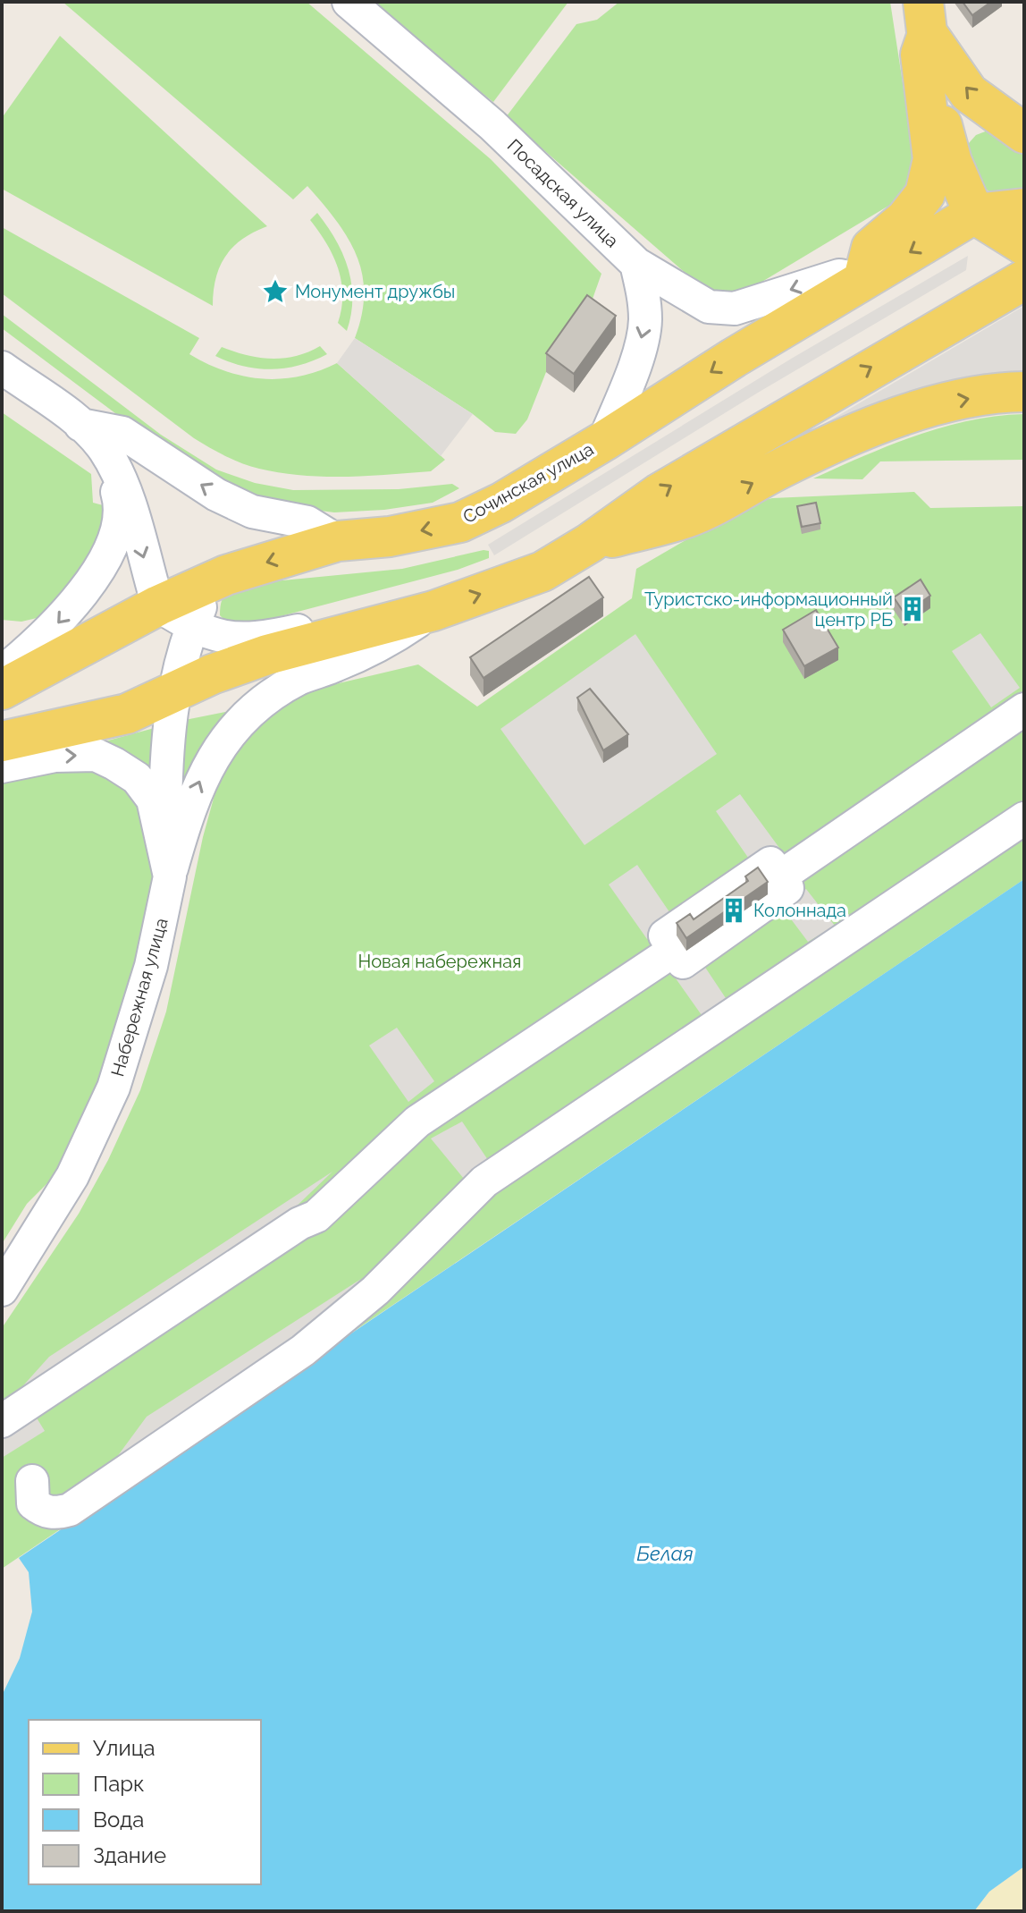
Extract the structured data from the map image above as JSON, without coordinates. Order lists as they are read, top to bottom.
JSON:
{
  "streets": {
    "main road": ["Сочинская улица"],
    "street": ["Посадская улица", "Набережная улица"]
  },
  "crossings": [
    ["Посадская улица", "Сочинская улица"]
  ],
  "one_way": ["Посадская улица"],
  "water": ["Белая"],
  "parks": ["Новая набережная"],
  "places": {
    "place": ["Монумент дружбы"],
    "building": ["Туристско-информационный центр РБ", "Колоннада"]
  },
  "legend": [
    "Улица",
    "Парк",
    "Вода",
    "Здание"
  ]
}
